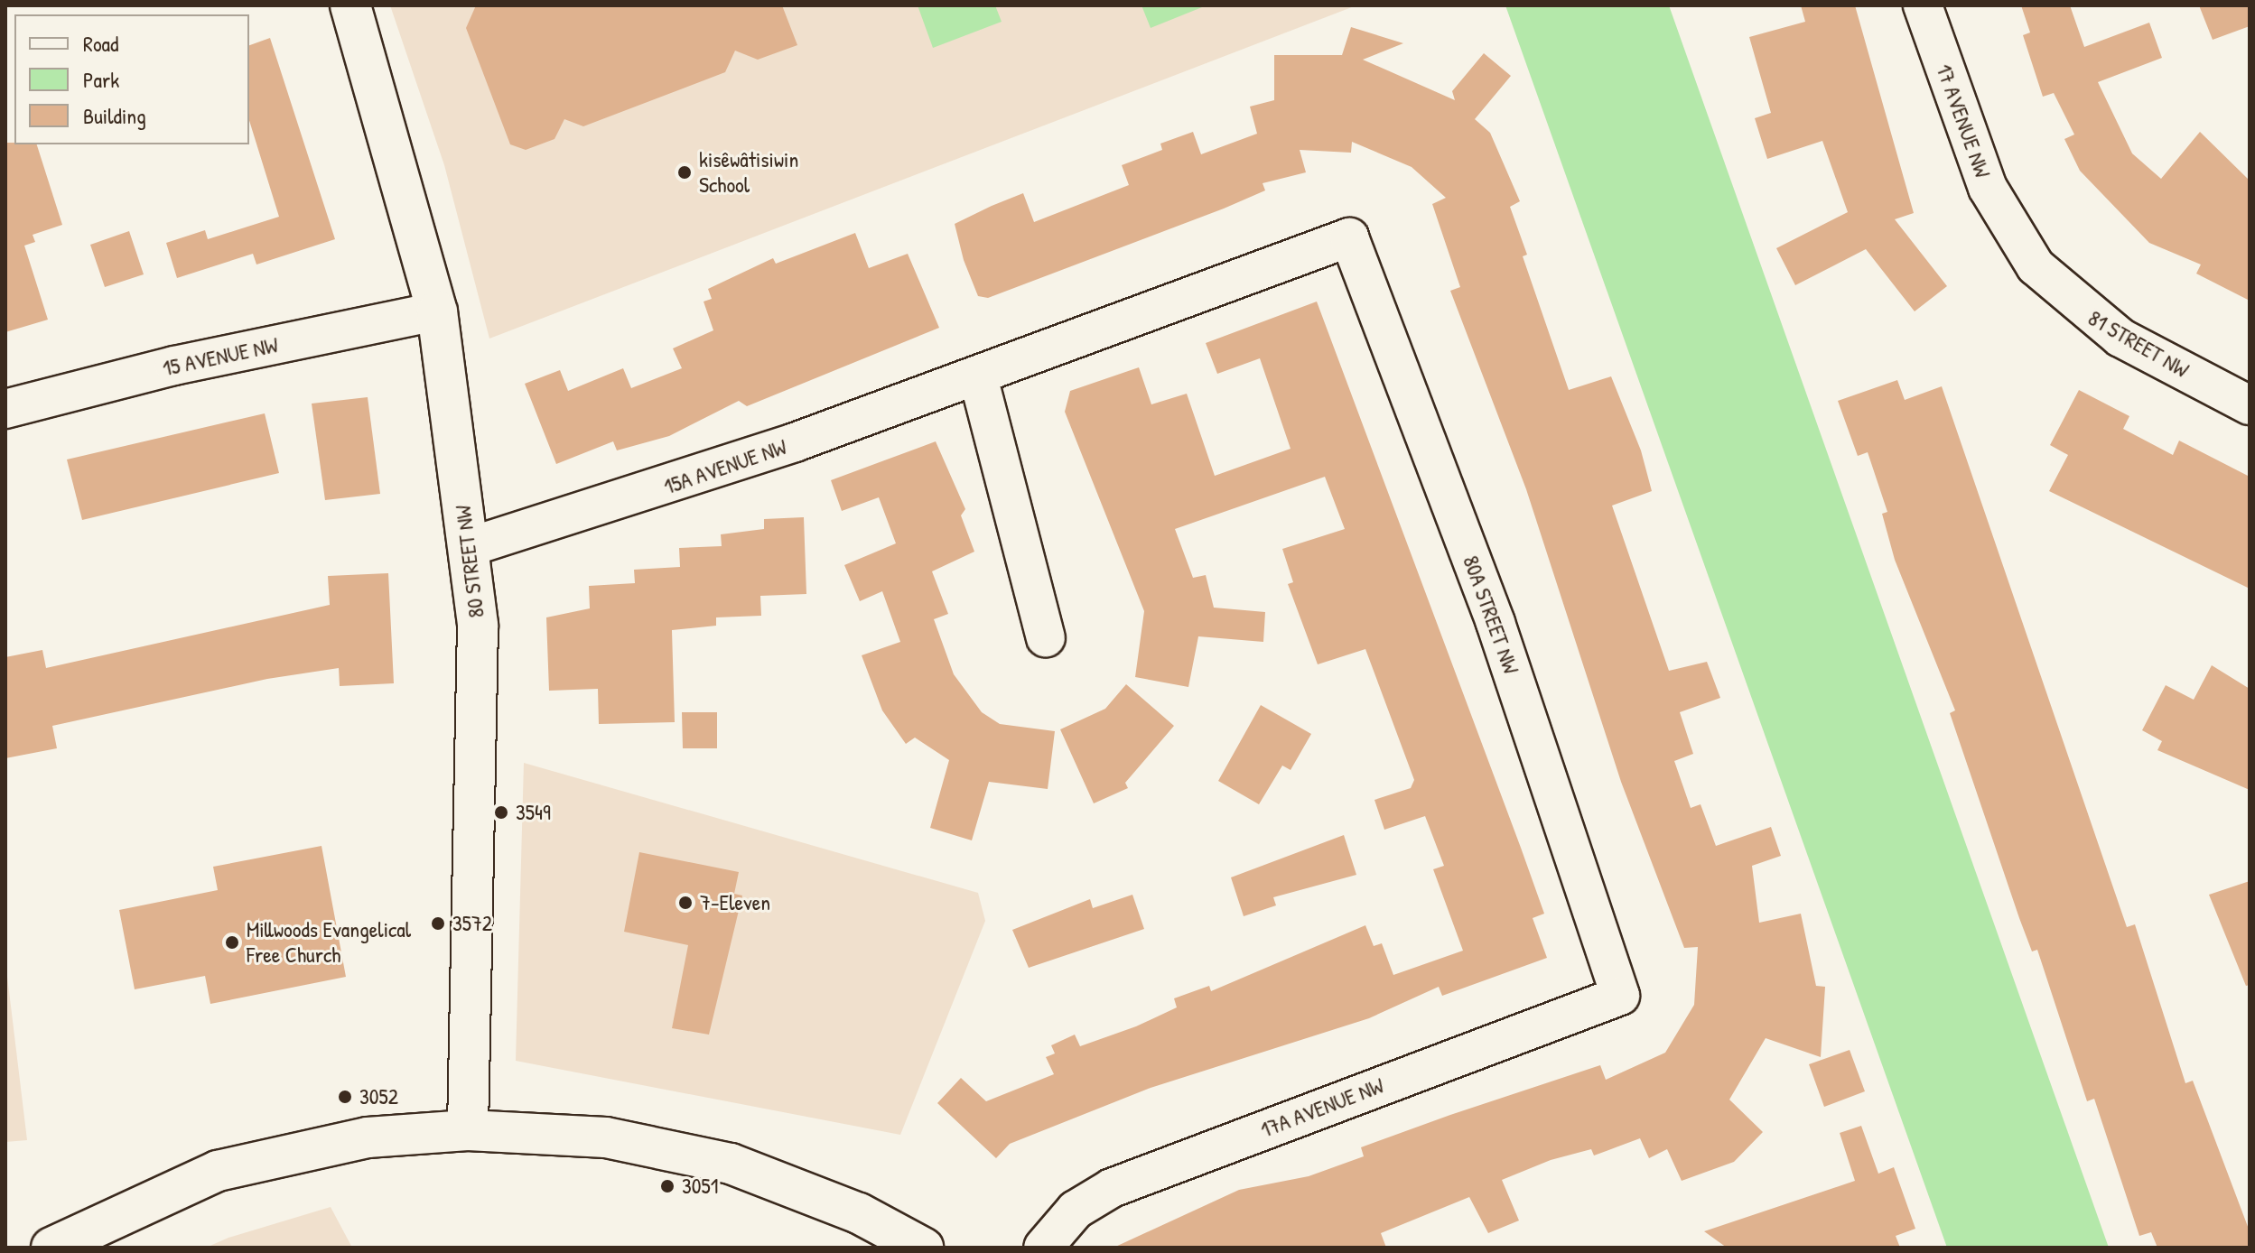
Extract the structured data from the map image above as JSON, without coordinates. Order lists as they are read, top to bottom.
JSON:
{
  "streets": {
    "street": [
      "17 AVENUE NW",
      "81 STREET NW",
      "15 AVENUE NW",
      "15A AVENUE NW",
      "80 STREET NW",
      "80A STREET NW",
      "17A AVENUE NW"
    ]
  },
  "crossings": [
    ["17 AVENUE NW", "81 STREET NW"],
    ["15 AVENUE NW", "80 STREET NW"],
    ["15A AVENUE NW", "80 STREET NW"],
    ["15A AVENUE NW", "80A STREET NW"],
    ["80A STREET NW", "17A AVENUE NW"]
  ],
  "places": [
    "kisêwâtisiwin School",
    "3549",
    "7-Eleven",
    "3572",
    "Millwoods Evangelical Free Church",
    "3052",
    "3051"
  ],
  "legend": ["Road", "Park", "Building"]
}
